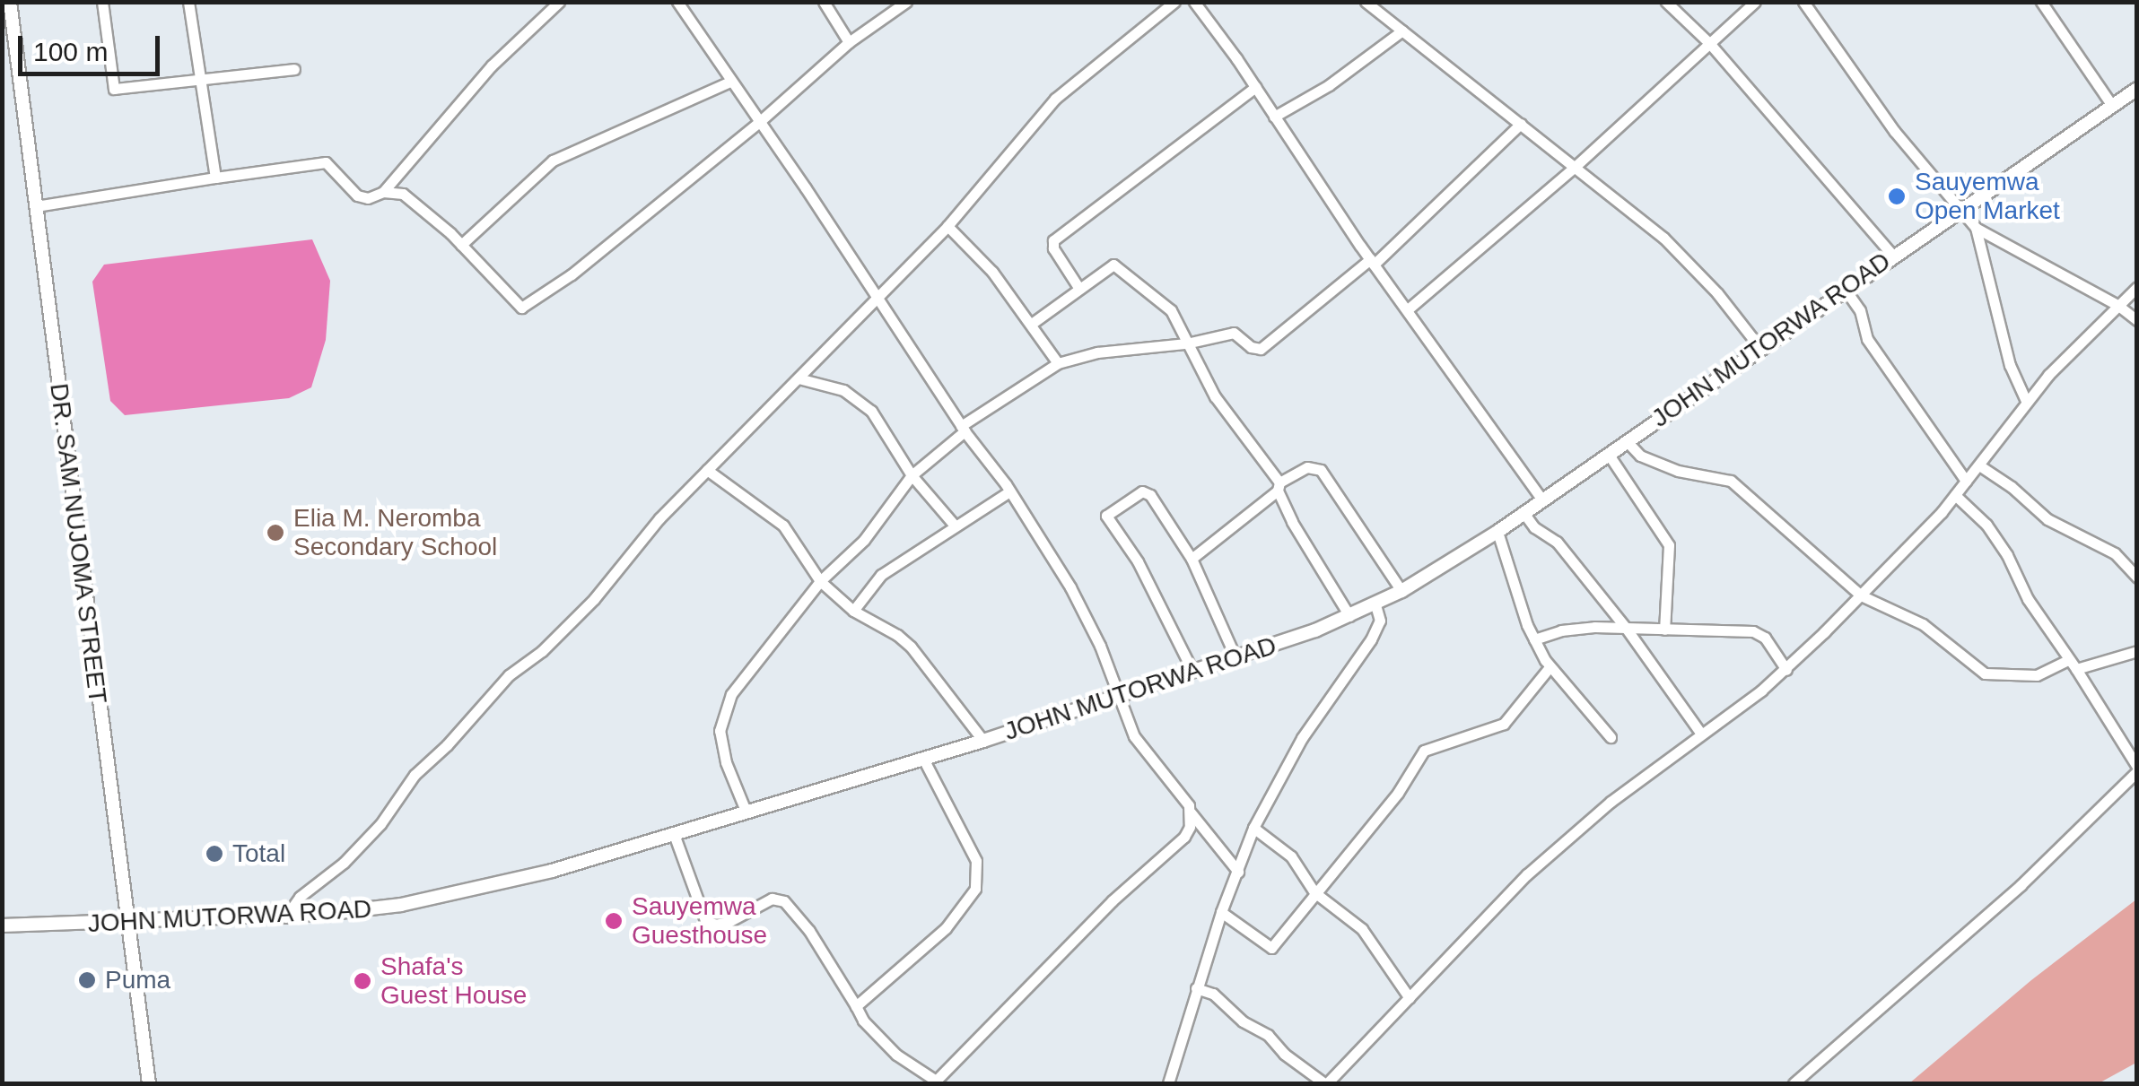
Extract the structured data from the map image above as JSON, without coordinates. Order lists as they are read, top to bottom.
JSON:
{
  "streets": {
    "street": ["JOHN MUTORWA ROAD", "DR. SAM NUJOMA STREET"]
  },
  "crossings": [
    ["JOHN MUTORWA ROAD", "DR. SAM NUJOMA STREET"]
  ],
  "places": [
    "Sauyemwa Open Market",
    "Elia M. Neromba Secondary School",
    "Total",
    "Sauyemwa Guesthouse",
    "Puma",
    "Shafa's Guest House"
  ],
  "scale_bar": "100 m"
}
